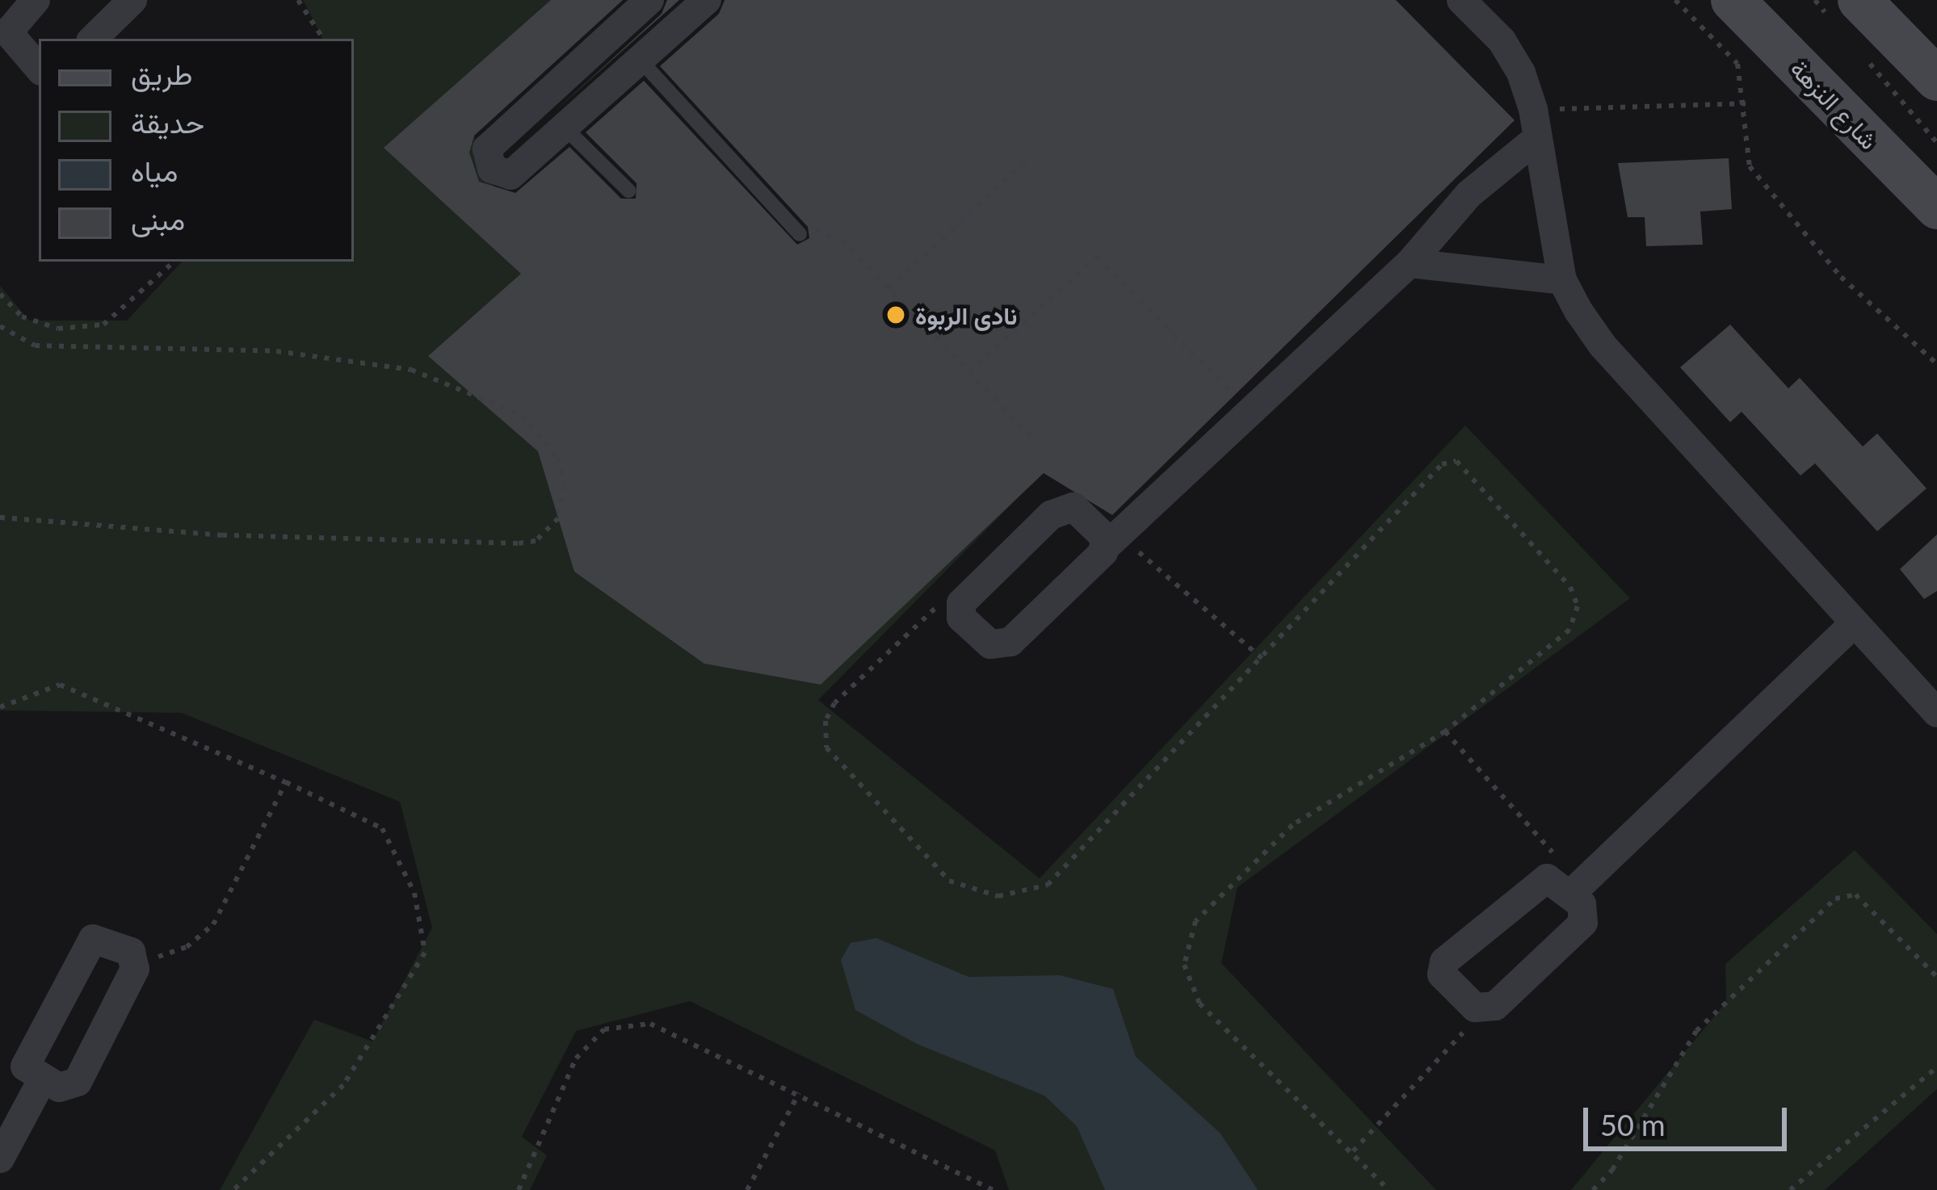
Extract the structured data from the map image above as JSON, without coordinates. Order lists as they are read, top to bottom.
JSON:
{
  "streets": {
    "main road": ["شارع النزهة"]
  },
  "places": ["نادى الربوة"],
  "legend": [
    "طريق",
    "حديقة",
    "مياه",
    "مبنى"
  ],
  "scale_bar": "50 m"
}
